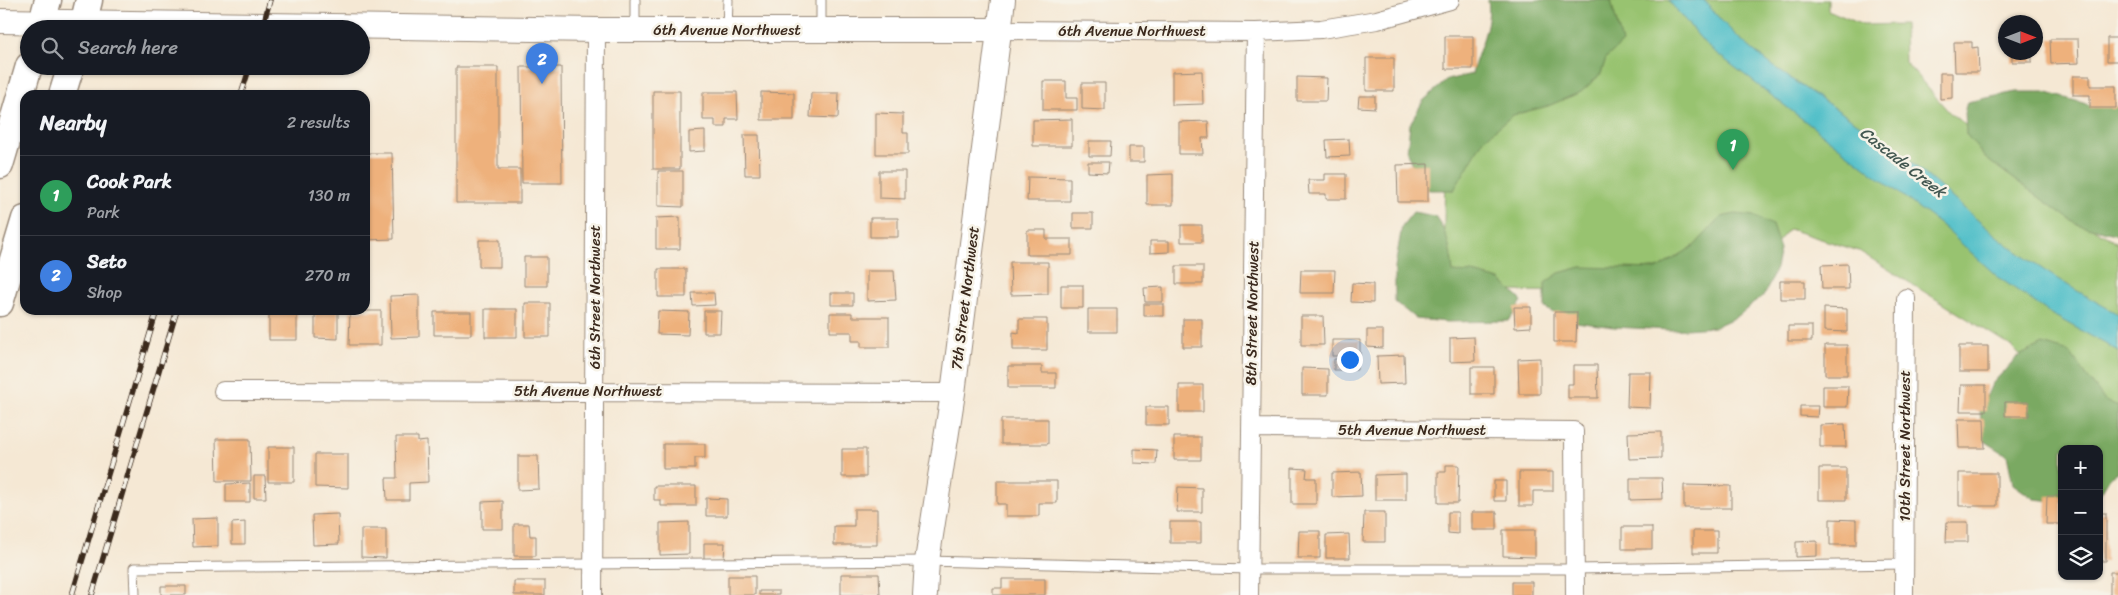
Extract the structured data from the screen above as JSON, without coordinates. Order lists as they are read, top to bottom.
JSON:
{
  "streets": {
    "street": [
      "6th Avenue Northwest",
      "6th Street Northwest",
      "7th Street Northwest",
      "8th Street Northwest",
      "5th Avenue Northwest",
      "10th Street Northwest"
    ]
  },
  "crossings": [
    ["6th Avenue Northwest", "6th Street Northwest"],
    ["6th Avenue Northwest", "7th Street Northwest"],
    ["6th Avenue Northwest", "8th Street Northwest"],
    ["6th Street Northwest", "5th Avenue Northwest"],
    ["7th Street Northwest", "5th Avenue Northwest"],
    ["8th Street Northwest", "5th Avenue Northwest"]
  ],
  "water": ["Cascade Creek"],
  "north": "right",
  "page": {
    "search": "Search here",
    "pins": ["2", "1"],
    "heading": ["Nearby", "2 results"],
    "list": [
      {
        "mark": "1",
        "name": "Cook Park",
        "note": "Park",
        "value": "130 m"
      },
      {
        "mark": "2",
        "name": "Seto",
        "note": "Shop",
        "value": "270 m"
      }
    ],
    "map_buttons": ["+", "−"]
  }
}
